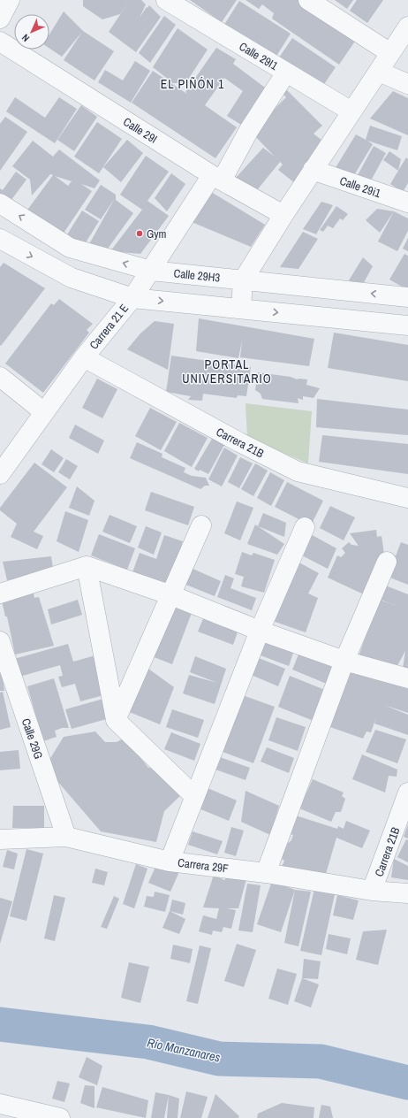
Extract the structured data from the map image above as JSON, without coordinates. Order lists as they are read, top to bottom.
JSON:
{
  "streets": {
    "street": [
      "Calle 29I1",
      "Calle 29I",
      "Calle 29i1",
      "Calle 29H3",
      "Carrera 21 E",
      "Carrera 21B",
      "Calle 29G",
      "Carrera 29F"
    ]
  },
  "crossings": [
    ["Calle 29I1", "Carrera 21 E"],
    ["Calle 29I", "Carrera 21 E"],
    ["Calle 29H3", "Carrera 21 E"],
    ["Carrera 21 E", "Carrera 21B"],
    ["Carrera 21B", "Carrera 29F"],
    ["Calle 29G", "Carrera 29F"]
  ],
  "districts": ["EL PIÑÓN 1", "PORTAL UNIVERSITARIO"],
  "water": ["Río Manzanares"],
  "places": ["Gym"],
  "north": "bottom left"
}
